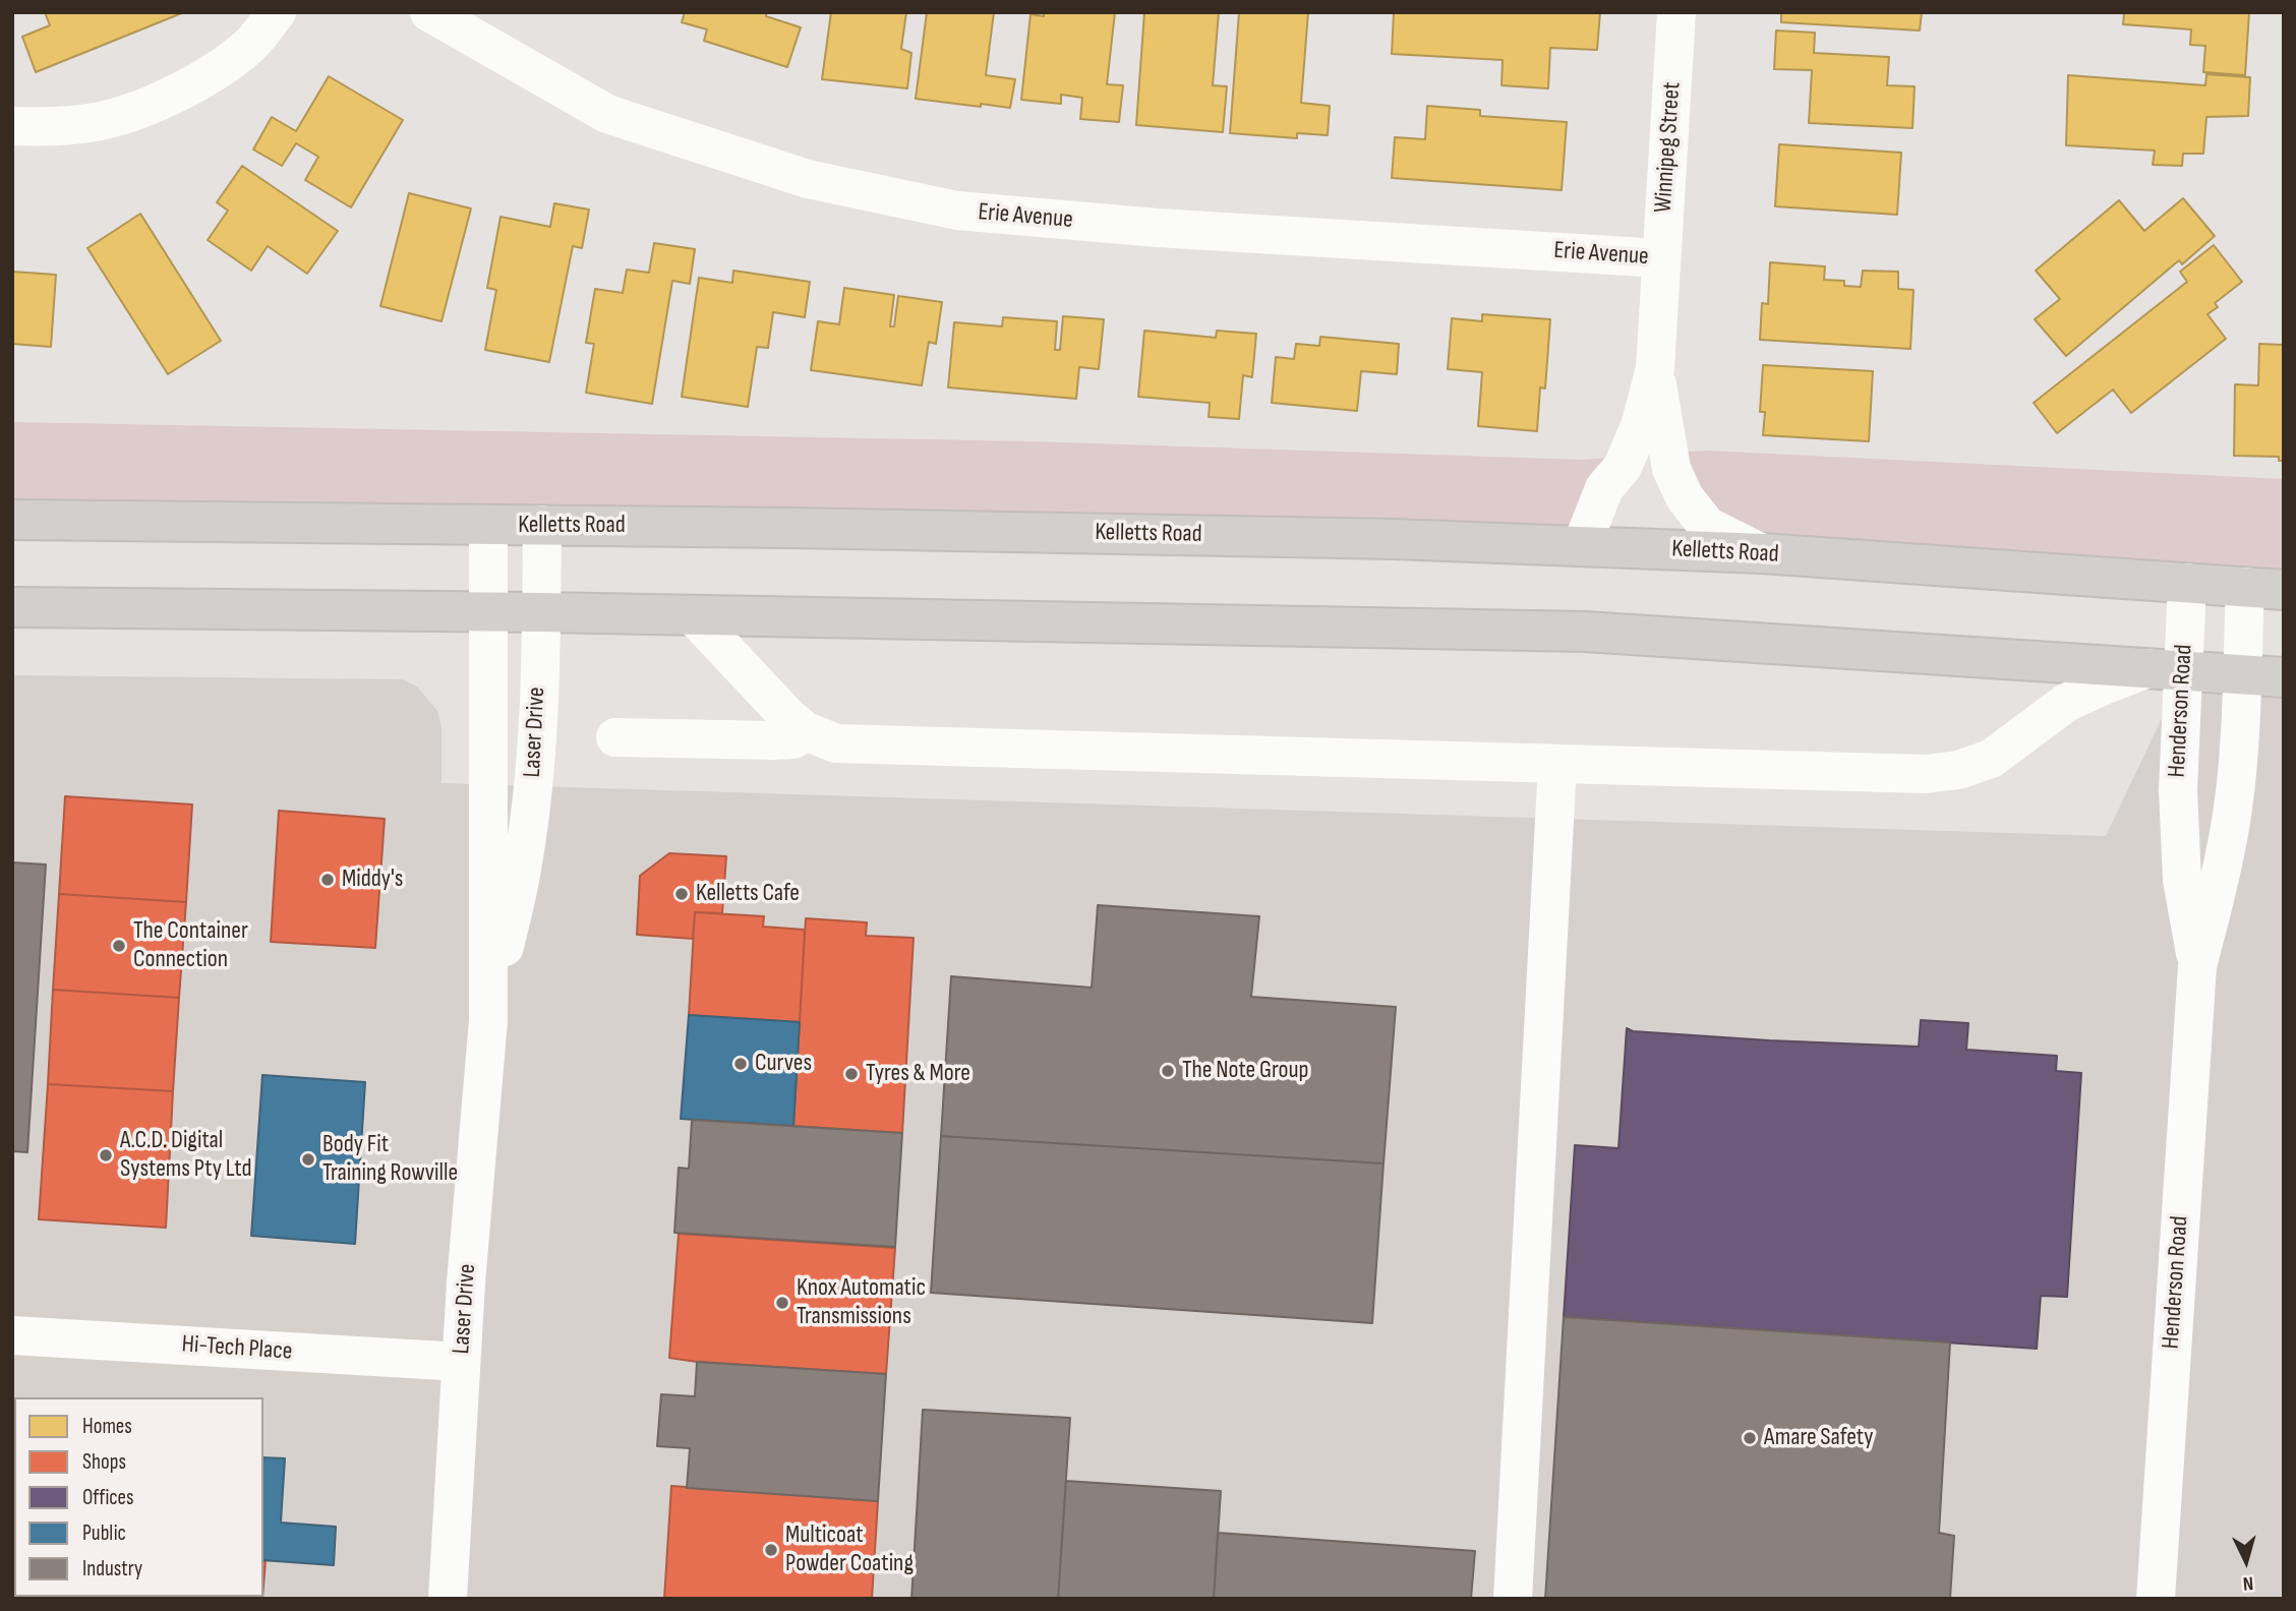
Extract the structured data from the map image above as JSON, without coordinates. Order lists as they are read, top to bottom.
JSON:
{
  "streets": {
    "main road": ["Kelletts Road"],
    "street": [
      "Winnipeg Street",
      "Erie Avenue",
      "Henderson Road",
      "Laser Drive",
      "Hi-Tech Place"
    ]
  },
  "crossings": [
    ["Winnipeg Street", "Erie Avenue"],
    ["Winnipeg Street", "Kelletts Road"],
    ["Kelletts Road", "Henderson Road"],
    ["Kelletts Road", "Laser Drive"],
    ["Laser Drive", "Hi-Tech Place"]
  ],
  "places": [
    "Middy's",
    "Kelletts Cafe",
    "The Container Connection",
    "Curves",
    "The Note Group",
    "Tyres & More",
    "A.C.D. Digital Systems Pty Ltd",
    "Body Fit Training Rowville",
    "Knox Automatic Transmissions",
    "Amare Safety",
    "Multicoat Powder Coating"
  ],
  "legend": [
    "Homes",
    "Shops",
    "Offices",
    "Public",
    "Industry"
  ],
  "north": "bottom"
}
